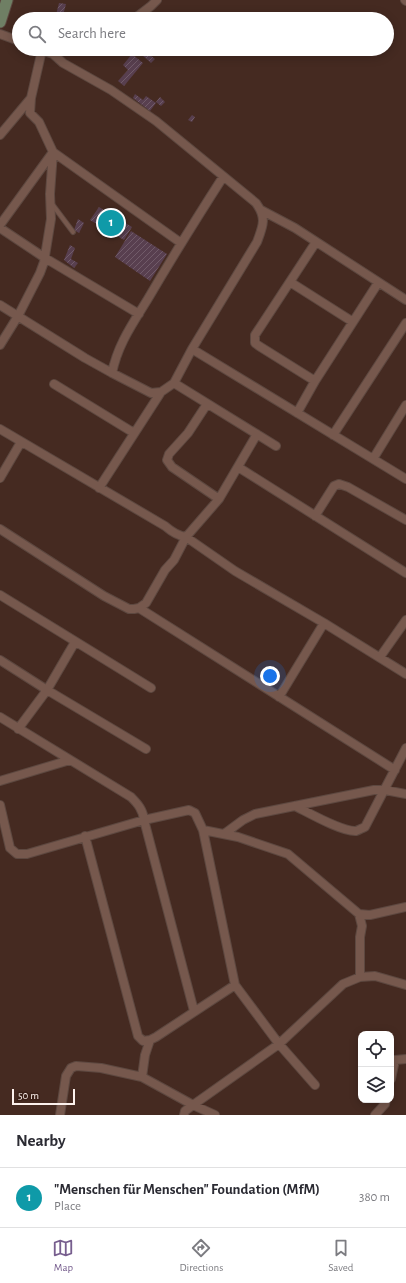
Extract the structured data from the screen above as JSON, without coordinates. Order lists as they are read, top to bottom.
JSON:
{
  "scale_bar": "50 m",
  "page": {
    "search": "Search here",
    "pins": "1",
    "scale": "50 m",
    "heading": "Nearby",
    "list": [
      {
        "mark": "1",
        "name": "\"Menschen für Menschen\" Foundation (MfM)",
        "note": "Place",
        "value": "380 m"
      }
    ],
    "nav": ["Map", "Directions", "Saved"]
  }
}
